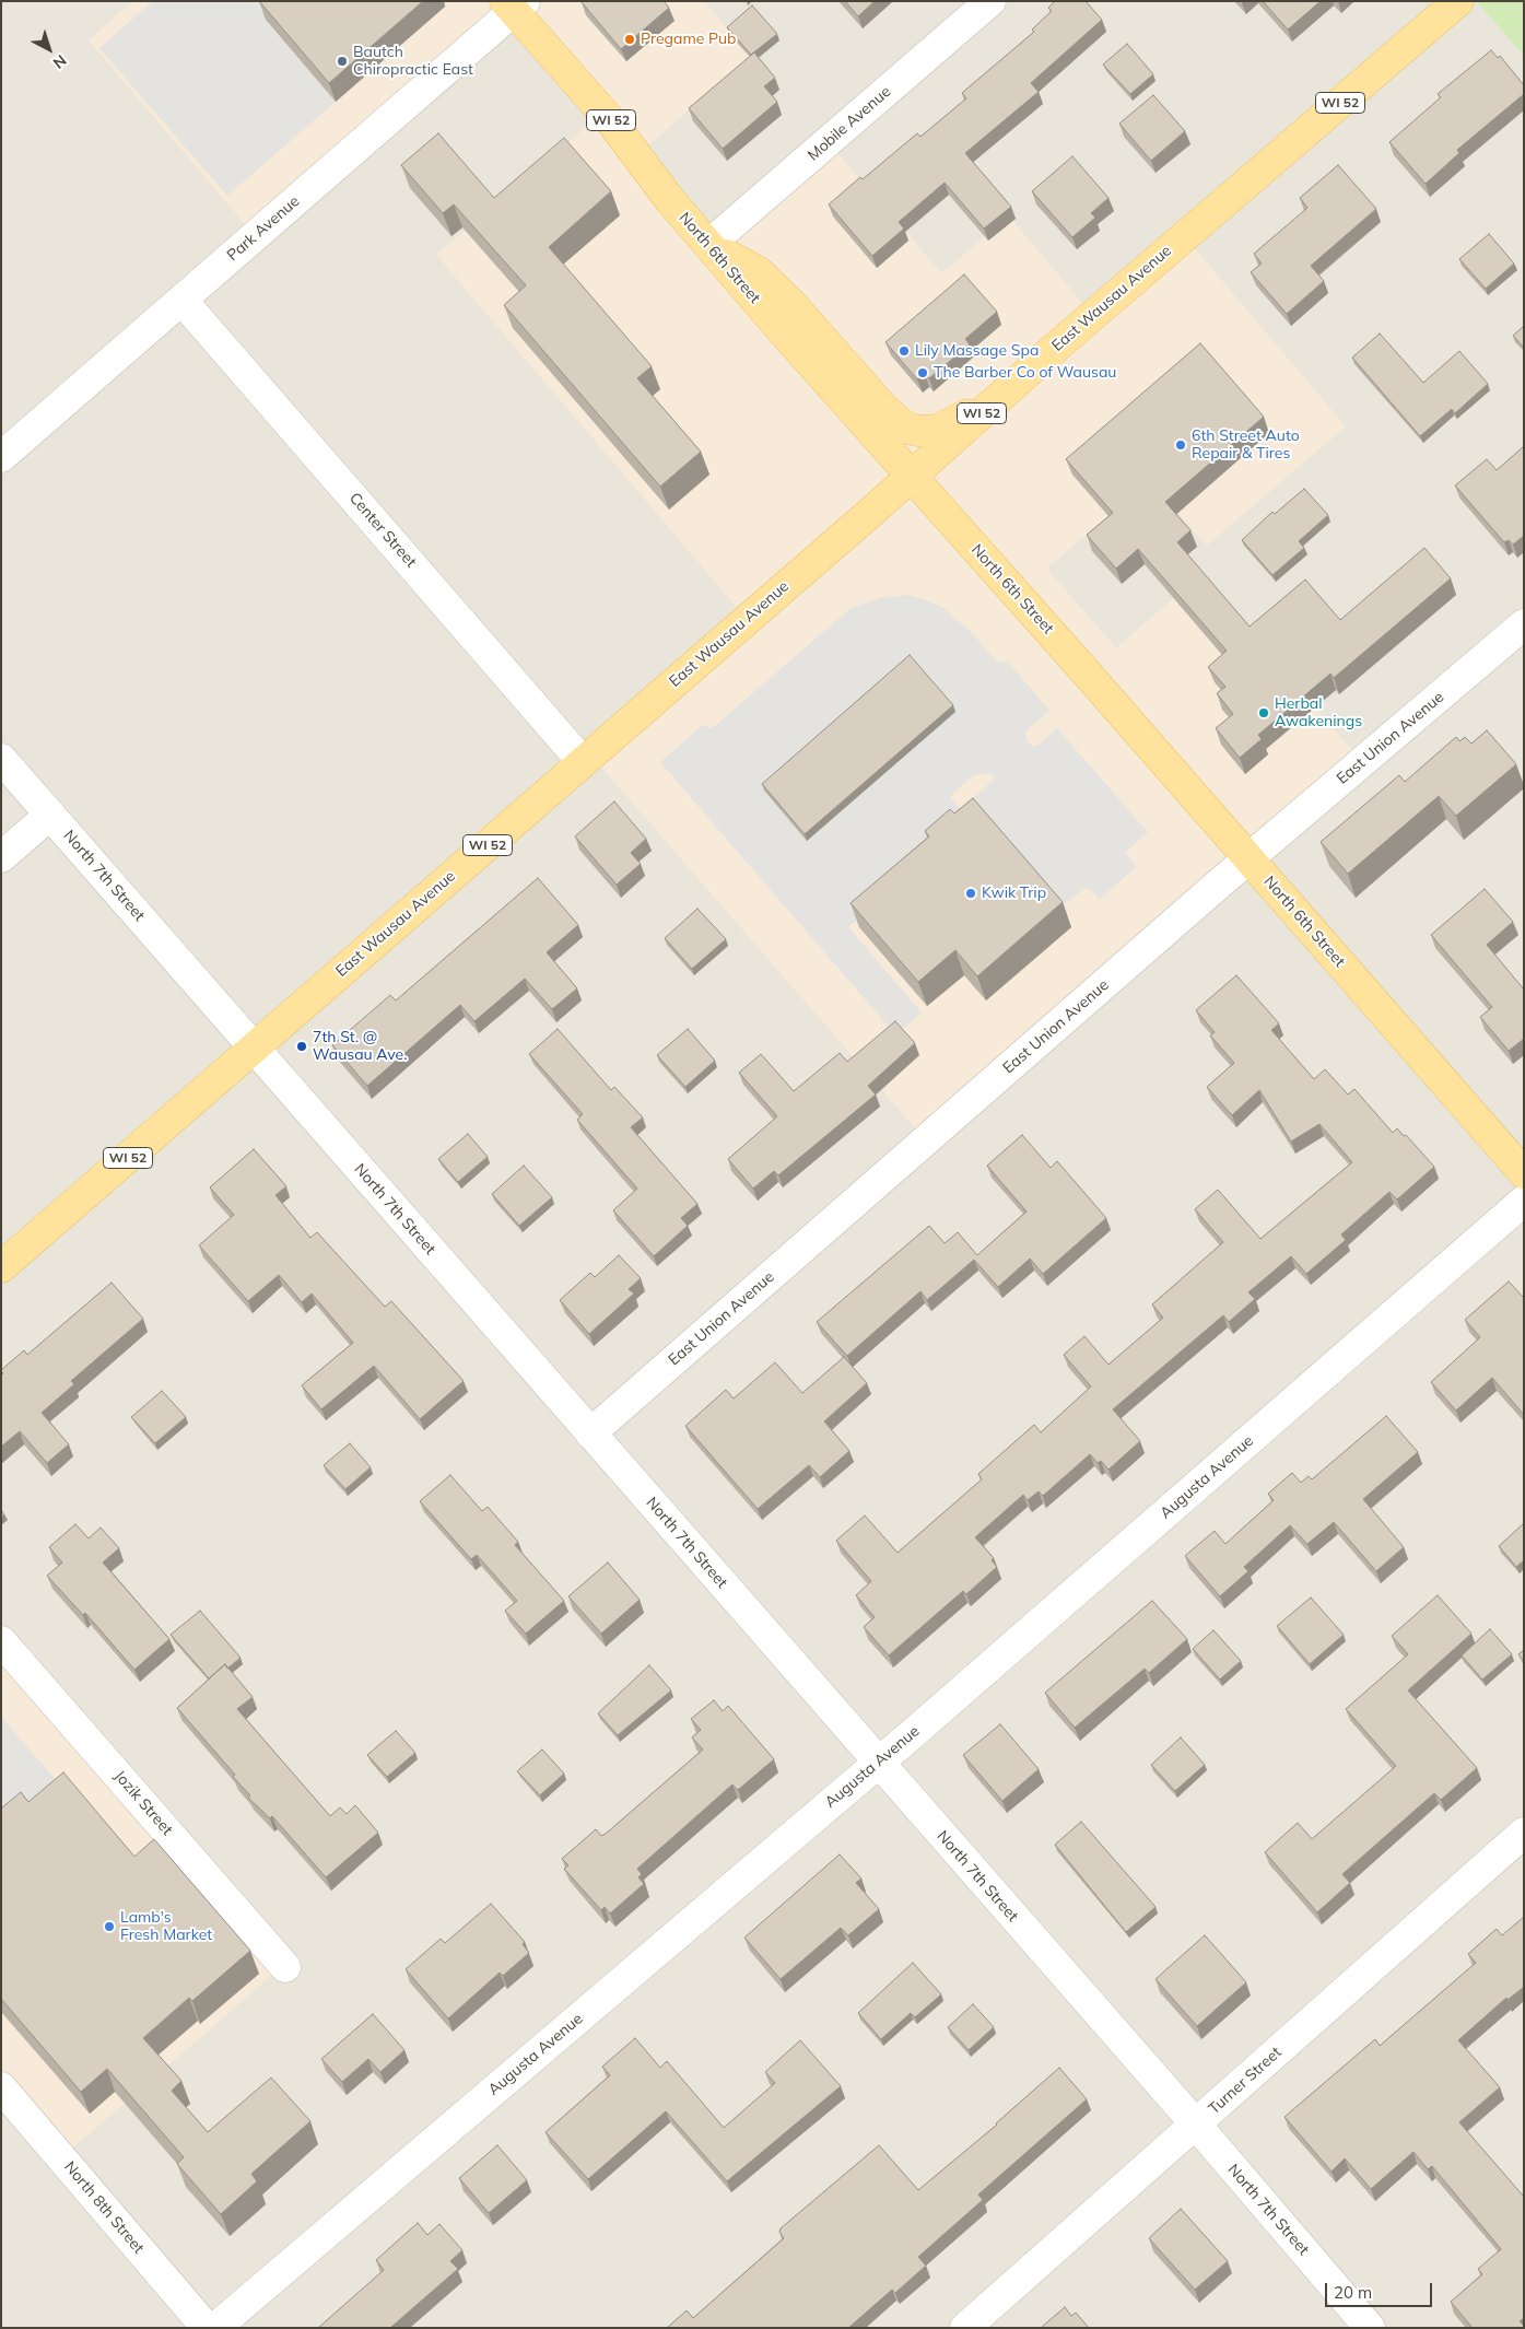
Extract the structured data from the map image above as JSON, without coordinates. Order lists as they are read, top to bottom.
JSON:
{
  "streets": {
    "main road": ["WI 52", "North 6th Street", "East Wausau Avenue"],
    "street": [
      "Mobile Avenue",
      "Park Avenue",
      "Center Street",
      "East Union Avenue",
      "North 7th Street",
      "Augusta Avenue",
      "Jozik Street",
      "Turner Street",
      "North 8th Street"
    ]
  },
  "crossings": [
    ["Mobile Avenue", "North 6th Street"],
    ["Park Avenue", "North 6th Street"],
    ["Park Avenue", "Center Street"],
    ["North 6th Street", "East Wausau Avenue"],
    ["North 6th Street", "East Union Avenue"],
    ["East Wausau Avenue", "Center Street"],
    ["East Wausau Avenue", "North 7th Street"],
    ["East Union Avenue", "North 7th Street"],
    ["North 7th Street", "Augusta Avenue"],
    ["North 7th Street", "Turner Street"]
  ],
  "places": [
    "Pregame Pub",
    "Bautch Chiropractic East",
    "Lily Massage Spa",
    "The Barber Co of Wausau",
    "6th Street Auto Repair & Tires",
    "Herbal Awakenings",
    "Kwik Trip",
    "7th St. @ Wausau Ave.",
    "Lamb's Fresh Market"
  ],
  "scale_bar": "20 m",
  "north": "bottom right"
}
